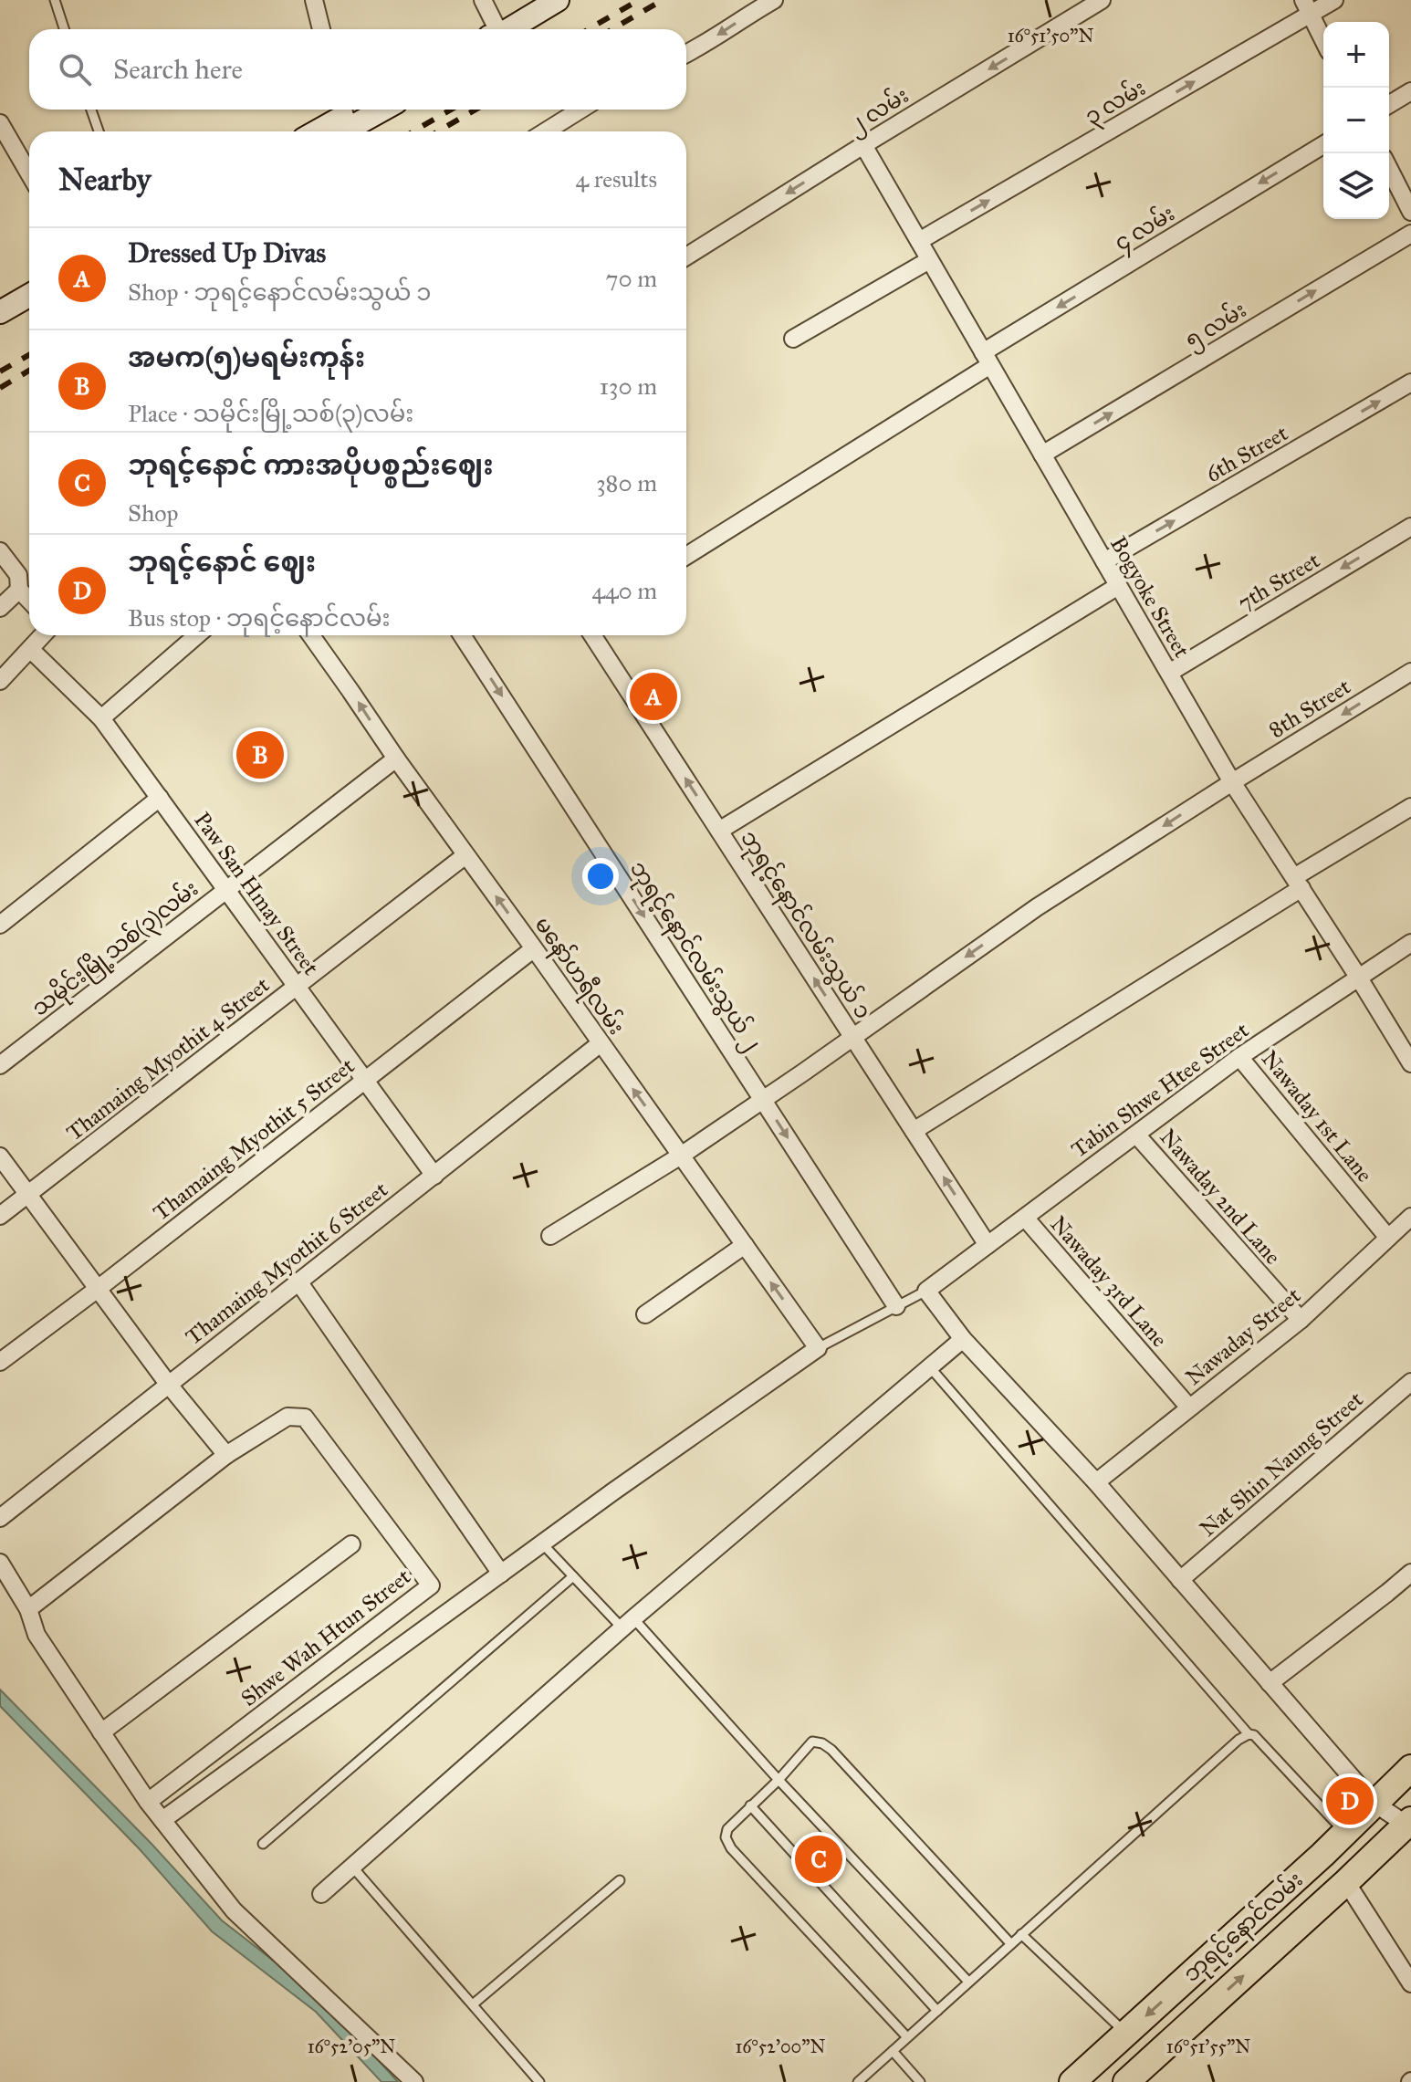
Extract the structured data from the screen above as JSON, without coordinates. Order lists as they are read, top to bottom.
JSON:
{
  "streets": {
    "main road": ["ဘုရင့်နောင်လမ်း"],
    "street": [
      "၃ လမ်း",
      "၂ လမ်း",
      "၄ လမ်း",
      "၅ လမ်း",
      "6th Street",
      "7th Street",
      "Bogyoke Street",
      "8th Street",
      "Paw San Hmay Street",
      "ဘုရင့်နောင်လမ်းသွယ် ၁",
      "သမိုင်းမြို့သစ်(၃)လမ်း",
      "ဘုရင့်နောင်လမ်းသွယ် ၂",
      "မနော်ဟရီလမ်း",
      "Thamaing Myothit 4 Street",
      "Tabin Shwe Htee Street",
      "Nawaday 1st Lane",
      "Thamaing Myothit 5 Street",
      "Nawaday 2nd Lane",
      "Thamaing Myothit 6 Street",
      "Nawaday 3rd Lane",
      "Nawaday Street",
      "Nat Shin Naung Street",
      "Shwe Wah Htun Street"
    ]
  },
  "crossings": [
    ["၃ လမ်း", "Bogyoke Street"],
    ["၂ လမ်း", "Bogyoke Street"],
    ["၄ လမ်း", "Bogyoke Street"],
    ["၅ လမ်း", "Bogyoke Street"],
    ["6th Street", "Bogyoke Street"],
    ["7th Street", "Bogyoke Street"],
    ["Bogyoke Street", "8th Street"],
    ["Bogyoke Street", "Tabin Shwe Htee Street"],
    ["8th Street", "ဘုရင့်နောင်လမ်းသွယ် ၁"],
    ["8th Street", "ဘုရင့်နောင်လမ်းသွယ် ၂"],
    ["8th Street", "မနော်ဟရီလမ်း"],
    ["Paw San Hmay Street", "သမိုင်းမြို့သစ်(၃)လမ်း"],
    ["Paw San Hmay Street", "Thamaing Myothit 4 Street"],
    ["Paw San Hmay Street", "Thamaing Myothit 5 Street"],
    ["Paw San Hmay Street", "Thamaing Myothit 6 Street"],
    ["ဘုရင့်နောင်လမ်းသွယ် ၁", "Tabin Shwe Htee Street"],
    ["သမိုင်းမြို့သစ်(၃)လမ်း", "မနော်ဟရီလမ်း"],
    ["မနော်ဟရီလမ်း", "Thamaing Myothit 4 Street"],
    ["မနော်ဟရီလမ်း", "Thamaing Myothit 5 Street"],
    ["မနော်ဟရီလမ်း", "Thamaing Myothit 6 Street"],
    ["Tabin Shwe Htee Street", "Nawaday 1st Lane"],
    ["Tabin Shwe Htee Street", "Nawaday 2nd Lane"],
    ["Tabin Shwe Htee Street", "Nawaday 3rd Lane"],
    ["Nawaday 1st Lane", "Nawaday Street"],
    ["Nawaday 2nd Lane", "Nawaday Street"],
    ["Nawaday 3rd Lane", "Nawaday Street"]
  ],
  "one_way": [
    "၃ လမ်း",
    "၄ လမ်း",
    "၅ လမ်း",
    "6th Street",
    "7th Street",
    "ဘုရင့်နောင်လမ်းသွယ် ၁",
    "ဘုရင့်နောင်လမ်းသွယ် ၂",
    "မနော်ဟရီလမ်း"
  ],
  "page": {
    "map_buttons": ["+", "−"],
    "search": "Search here",
    "heading": ["Nearby", "4 results"],
    "list": [
      {
        "mark": "A",
        "name": "Dressed Up Divas",
        "note": "Shop · ဘုရင့်နောင်လမ်းသွယ် ၁",
        "value": "70 m"
      },
      {
        "mark": "B",
        "name": "အမက(၅)မရမ်းကုန်း",
        "note": "Place · သမိုင်းမြို့သစ်(၃)လမ်း",
        "value": "130 m"
      },
      {
        "mark": "C",
        "name": "ဘုရင့်နောင် ကားအပိုပစ္စည်းဈေး",
        "note": "Shop",
        "value": "380 m"
      },
      {
        "mark": "D",
        "name": "ဘုရင့်နောင် ဈေး",
        "note": "Bus stop · ဘုရင့်နောင်လမ်း",
        "value": "440 m"
      }
    ],
    "pins": [
      "A",
      "B",
      "D",
      "C"
    ]
  },
  "coordinates": [
    "16°51'50\"N",
    "16°52'05\"N",
    "16°52'00\"N",
    "16°51'55\"N"
  ]
}
